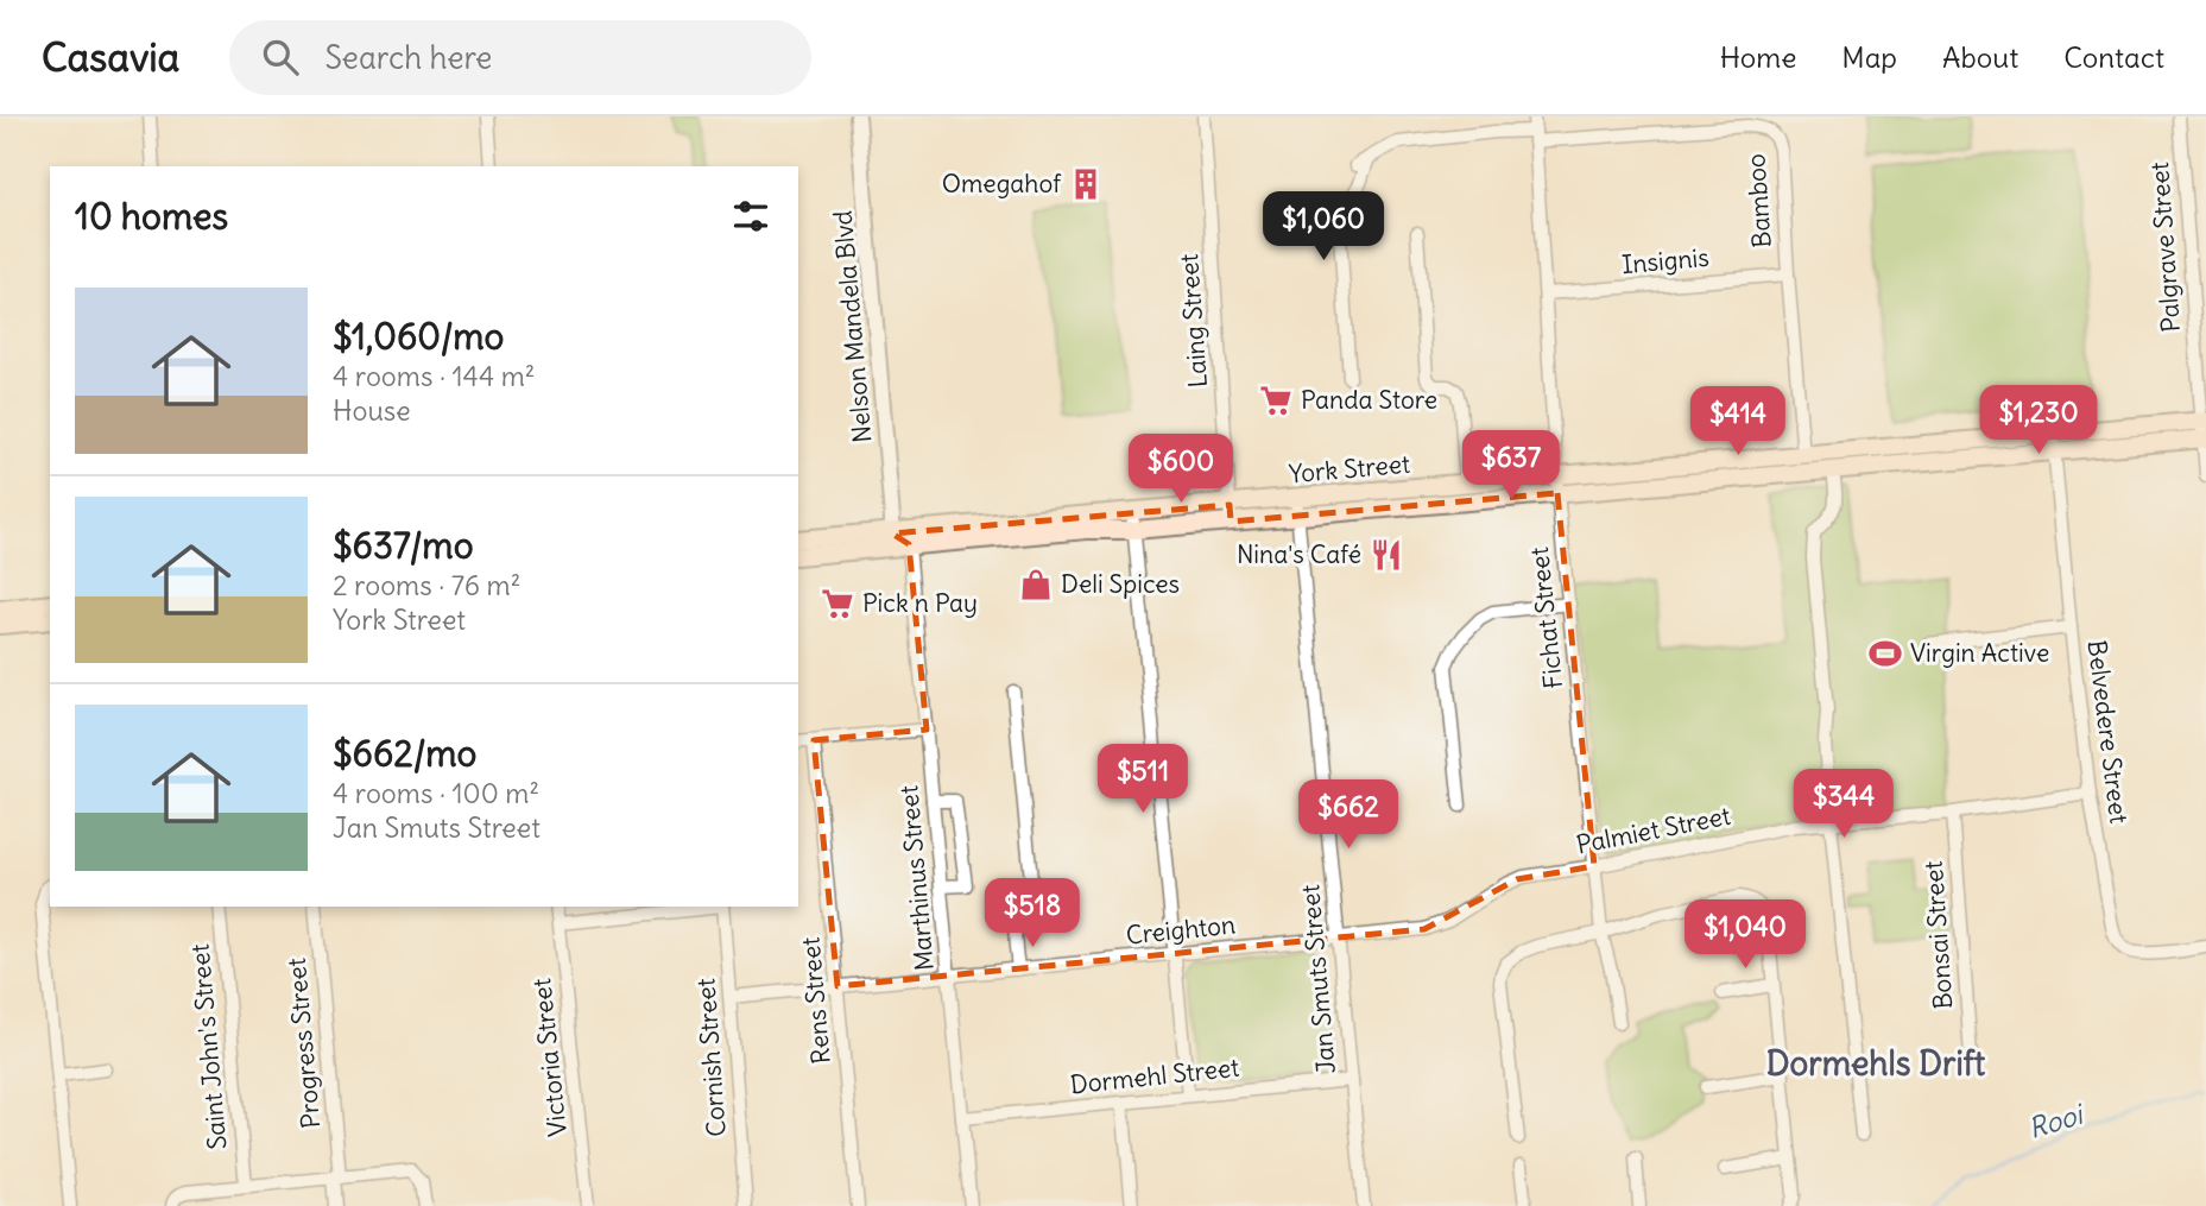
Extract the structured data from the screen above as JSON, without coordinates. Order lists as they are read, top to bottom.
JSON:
{
  "streets": {
    "main road": ["York Street"],
    "street": [
      "Bamboo",
      "Palgrave Street",
      "Insignis",
      "Laing Street",
      "Nelson Mandela Blvd",
      "Fichat Street",
      "Belvedere Street",
      "Palmiet Street",
      "Marthinus Street",
      "Creighton",
      "Bonsai Street",
      "Jan Smuts Street",
      "Rens Street",
      "Progress Street",
      "Saint John's Street",
      "Victoria Street",
      "Cornish Street",
      "Dormehl Street"
    ]
  },
  "crossings": [
    ["Bamboo", "Insignis"],
    ["Bamboo", "York Street"],
    ["Bamboo", "Fichat Street"],
    ["Palgrave Street", "York Street"],
    ["Insignis", "Fichat Street"],
    ["Laing Street", "York Street"],
    ["Nelson Mandela Blvd", "York Street"],
    ["York Street", "Fichat Street"],
    ["York Street", "Belvedere Street"],
    ["York Street", "Marthinus Street"],
    ["York Street", "Jan Smuts Street"],
    ["Fichat Street", "Palmiet Street"],
    ["Belvedere Street", "Palmiet Street"],
    ["Palmiet Street", "Creighton"],
    ["Palmiet Street", "Bonsai Street"],
    ["Palmiet Street", "Jan Smuts Street"],
    ["Marthinus Street", "Creighton"],
    ["Marthinus Street", "Dormehl Street"],
    ["Creighton", "Jan Smuts Street"],
    ["Creighton", "Rens Street"],
    ["Creighton", "Cornish Street"],
    ["Jan Smuts Street", "Dormehl Street"]
  ],
  "districts": ["Dormehls Drift"],
  "water": ["Rooi"],
  "places": {
    "building": ["Omegahof"],
    "supermarket": ["Panda Store", "Pick n Pay"],
    "restaurant": ["Nina's Café"],
    "shop": ["Deli Spices"],
    "sports": ["Virgin Active"]
  },
  "page": {
    "header": "Casavia",
    "search": "Search here",
    "nav": [
      "Home",
      "Map",
      "About",
      "Contact"
    ],
    "heading": "10 homes",
    "price": [
      "$1,060",
      "$1,230",
      "$414",
      "$637",
      "$600",
      "$511",
      "$344",
      "$662",
      "$518",
      "$1,040"
    ],
    "list": [
      {
        "name": "$1,060/mo",
        "note": "4 rooms · 144 m² · House"
      },
      {
        "name": "$637/mo",
        "note": "2 rooms · 76 m² · York Street"
      },
      {
        "name": "$662/mo",
        "note": "4 rooms · 100 m² · Jan Smuts Street"
      }
    ]
  }
}
